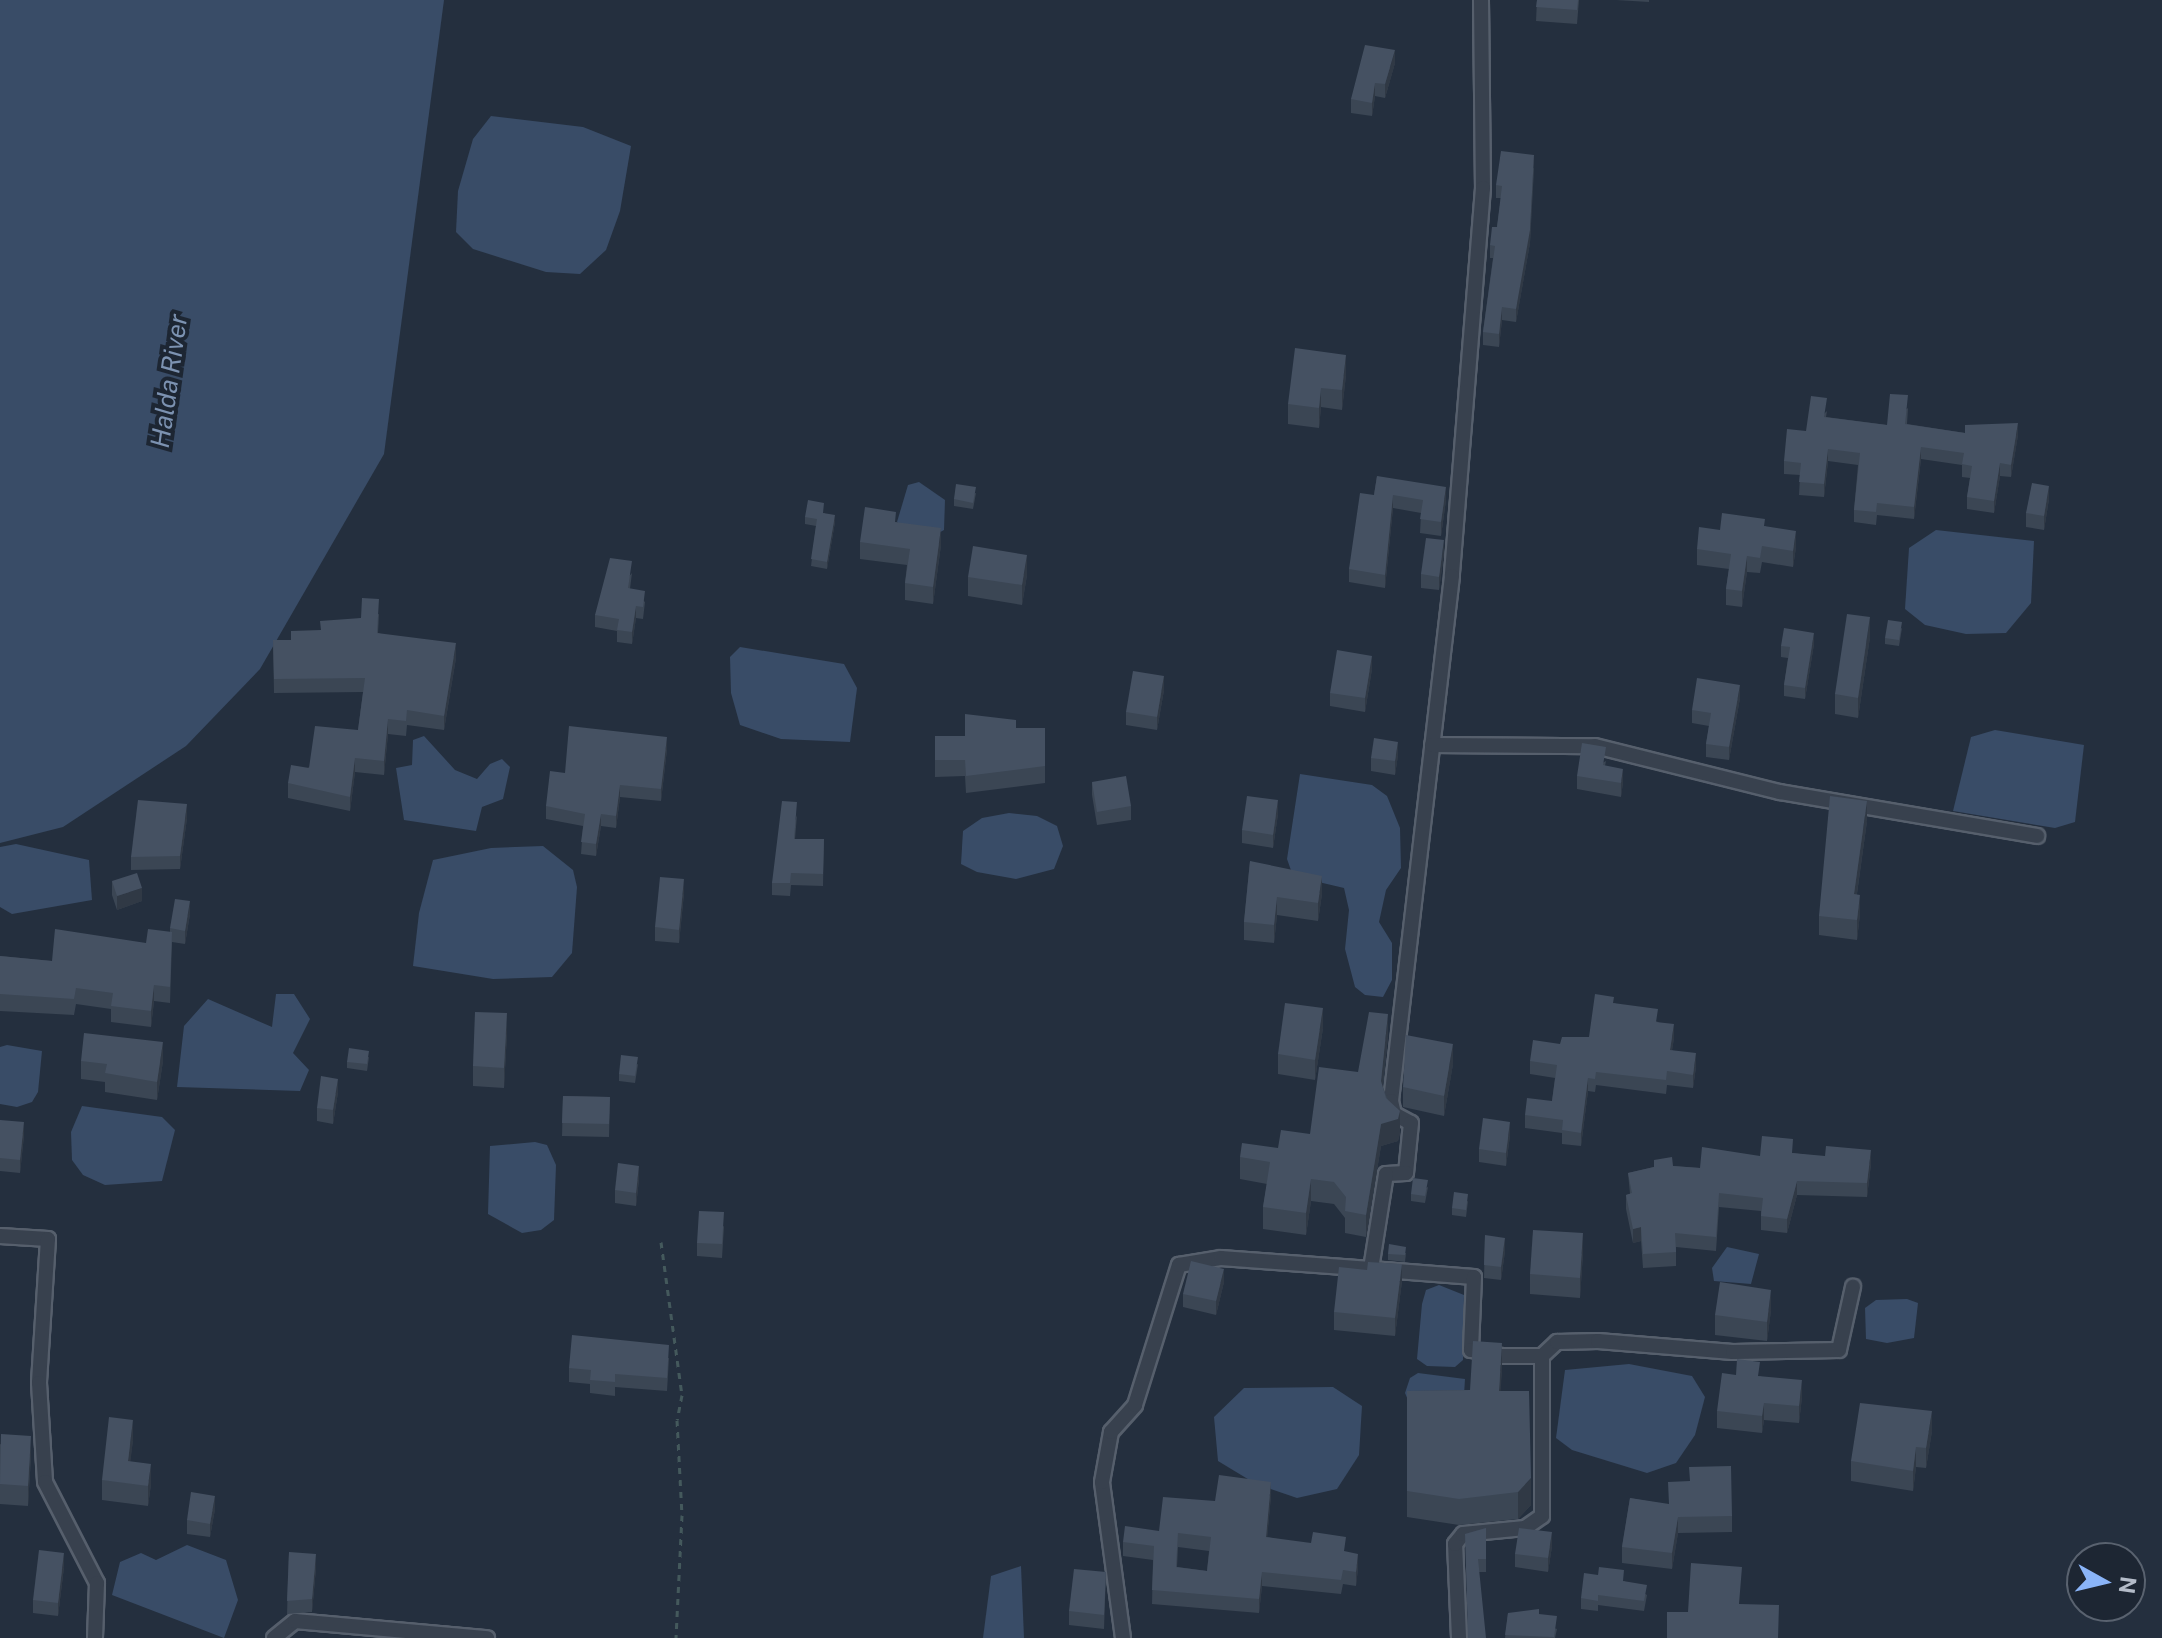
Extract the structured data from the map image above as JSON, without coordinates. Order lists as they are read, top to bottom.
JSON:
{
  "water": ["Halda River"],
  "north": "right"
}
